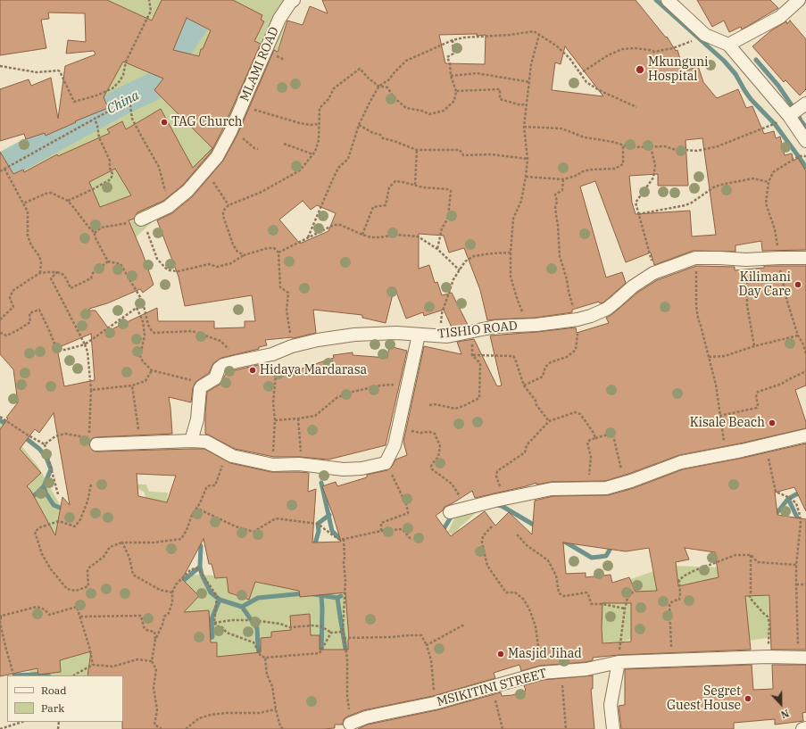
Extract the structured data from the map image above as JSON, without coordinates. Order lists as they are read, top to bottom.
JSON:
{
  "streets": {
    "street": ["MLAMI ROAD", "TISHIO ROAD", "MSIKITINI STREET"]
  },
  "water": ["China"],
  "places": [
    "Mkunguni Hospital",
    "TAG Church",
    "Kilimani Day Care",
    "Hidaya Mardarasa",
    "Kisale Beach",
    "Masjid Jihad",
    "Segret Guest House"
  ],
  "legend": ["Road", "Park"],
  "north": "bottom"
}
